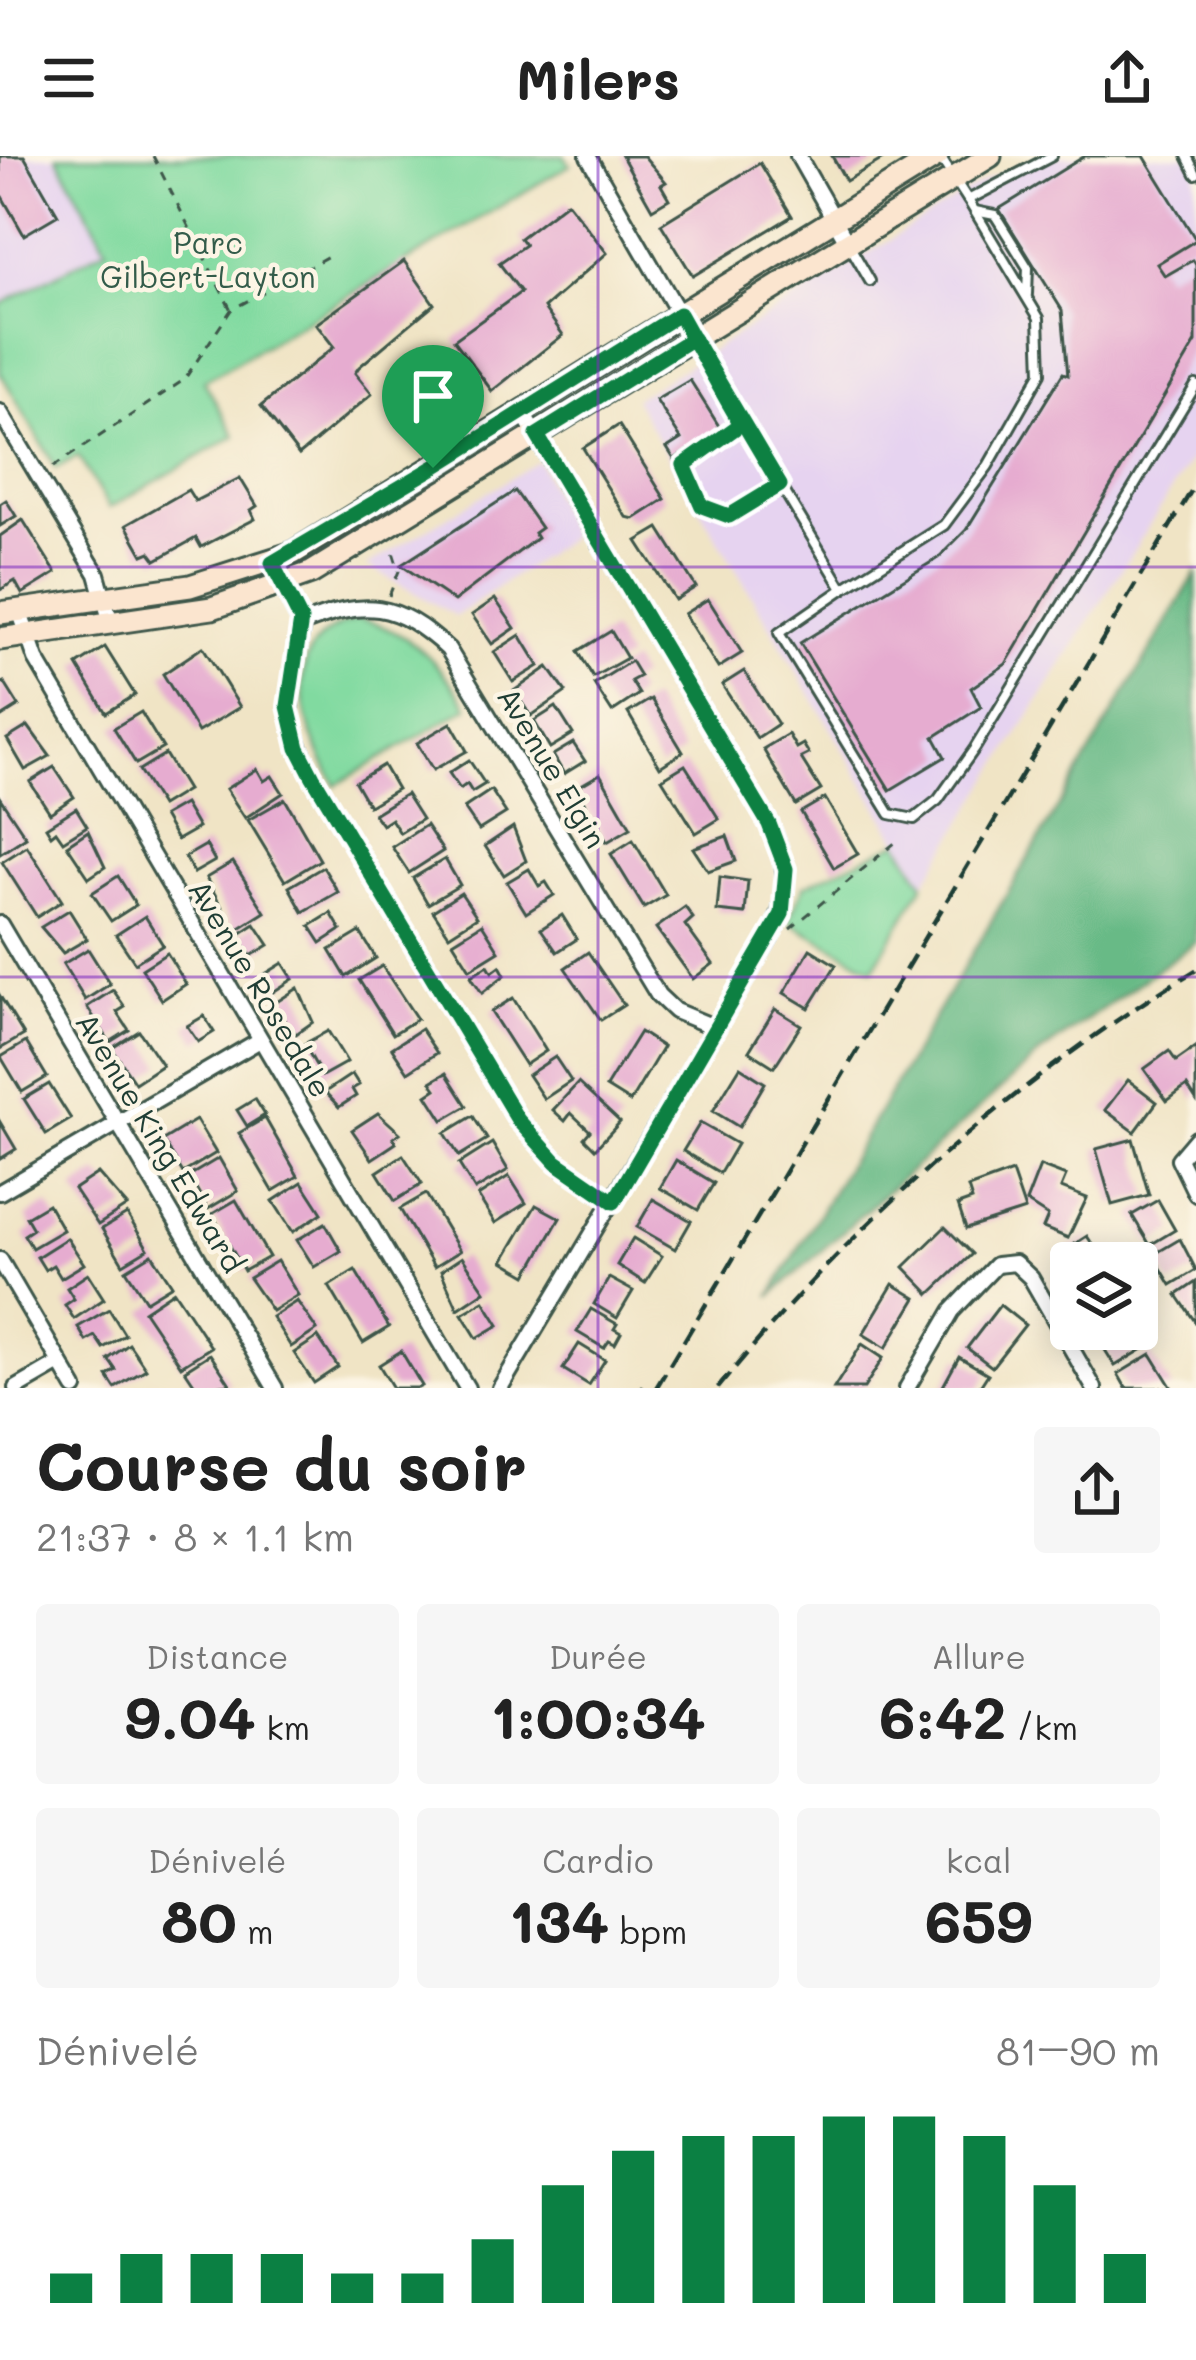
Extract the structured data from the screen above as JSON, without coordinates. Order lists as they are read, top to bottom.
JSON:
{
  "streets": {
    "street": ["Avenue Elgin", "Avenue Rosedale", "Avenue King Edward"]
  },
  "parks": ["Parc Gilbert-Layton"],
  "page": {
    "header": "Milers",
    "heading": ["Course du soir", "21:37 · 8 × 1.1 km"],
    "stats": [
      ["Distance", "9.04 km"],
      ["Durée", "1:00:34"],
      ["Allure", "6:42 /km"],
      ["Dénivelé", "80 m"],
      ["Cardio", "134 bpm"],
      ["kcal", "659"]
    ],
    "chart": ["Dénivelé", "81–90 m"]
  }
}
